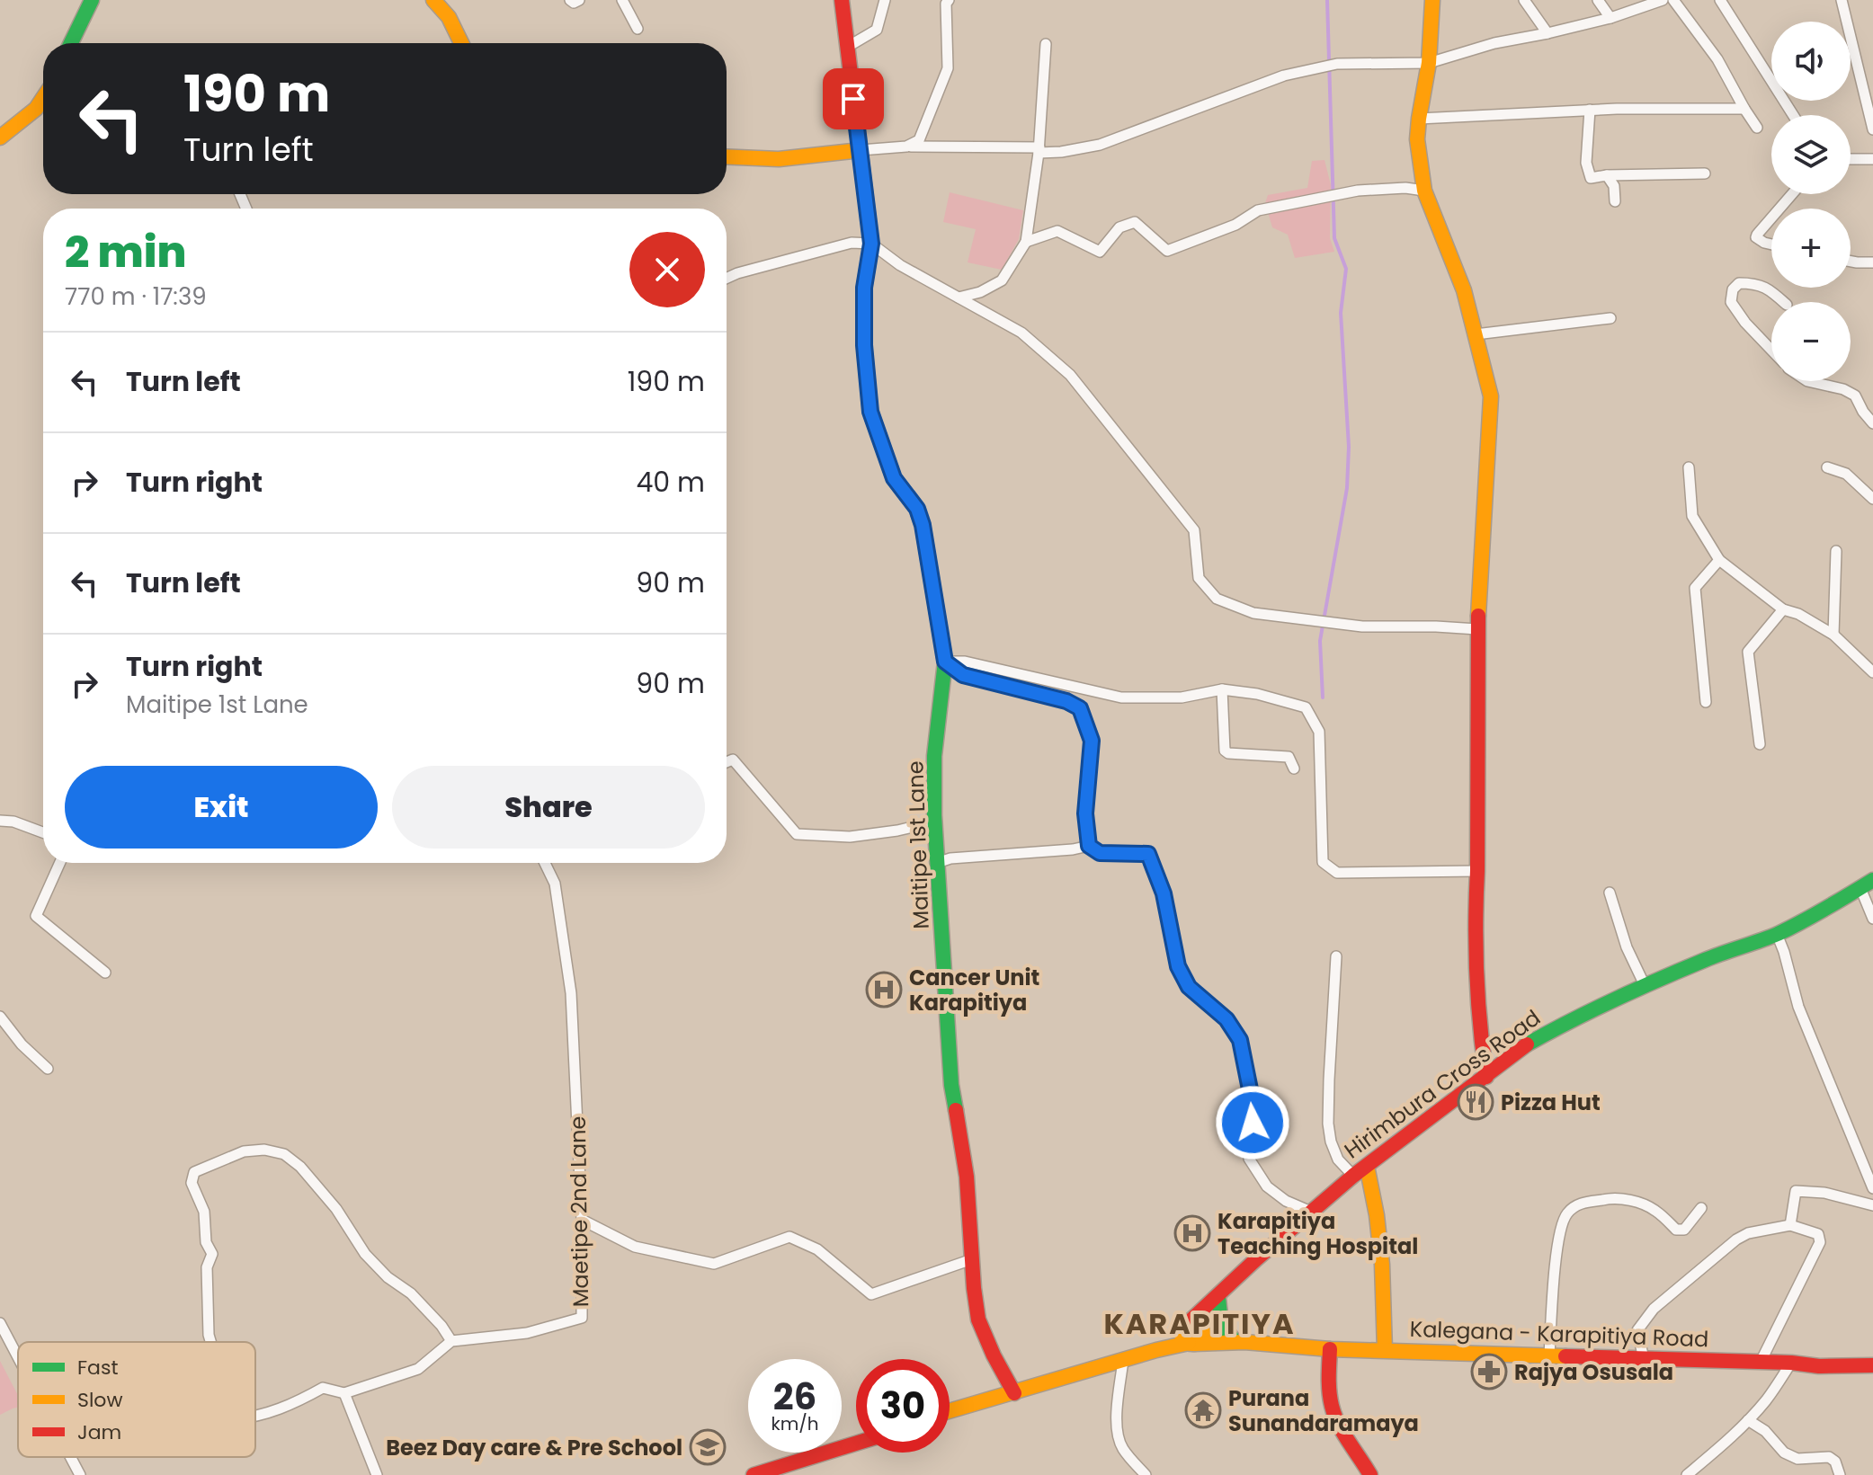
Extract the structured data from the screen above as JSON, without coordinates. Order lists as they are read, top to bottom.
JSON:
{
  "streets": {
    "street": [
      "Maitipe 1st Lane",
      "Hirimbura Cross Road",
      "Maetipe 2nd Lane",
      "Kalegana - Karapitiya Road"
    ]
  },
  "crossings": [
    ["Maitipe 1st Lane", "Kalegana - Karapitiya Road"]
  ],
  "districts": ["KARAPITIYA"],
  "places": {
    "hospital": ["Cancer Unit Karapitiya", "Karapitiya Teaching Hospital"],
    "restaurant": ["Pizza Hut"],
    "pharmacy": ["Rajya Osusala"],
    "temple": ["Purana Sunandaramaya"],
    "school or university": ["Beez Day care & Pre School"]
  },
  "legend": ["Fast", "Slow", "Jam"],
  "page": {
    "map_buttons": ["+", "−"],
    "turn": ["190 m", "Turn left"],
    "heading": ["2 min", "770 m · 17:39"],
    "list": [
      {
        "name": "Turn left",
        "value": "190 m"
      },
      {
        "name": "Turn right",
        "value": "40 m"
      },
      {
        "name": "Turn left",
        "value": "90 m"
      },
      {
        "name": "Turn right",
        "note": "Maitipe 1st Lane",
        "value": "90 m"
      }
    ],
    "buttons": ["Exit", "Share"],
    "speed": "26 km/h",
    "limit": "30"
  }
}
